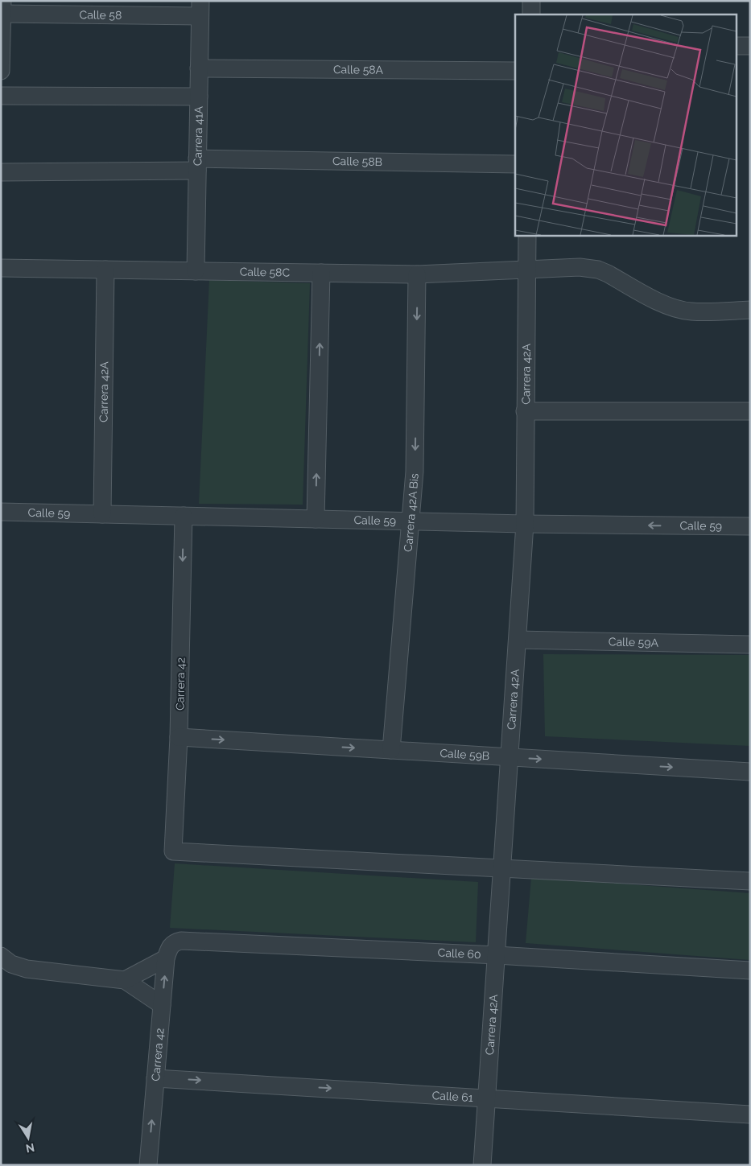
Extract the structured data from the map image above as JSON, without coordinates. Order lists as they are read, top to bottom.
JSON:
{
  "streets": {
    "street": [
      "Calle 58",
      "Calle 58A",
      "Carrera 41A",
      "Calle 58B",
      "Calle 58C",
      "Carrera 42A",
      "Calle 59",
      "Carrera 42A Bis",
      "Calle 59A",
      "Carrera 42",
      "Calle 59B",
      "Calle 60",
      "Calle 61"
    ]
  },
  "crossings": [
    ["Calle 58", "Carrera 41A"],
    ["Calle 58A", "Carrera 41A"],
    ["Carrera 41A", "Calle 58B"],
    ["Carrera 41A", "Calle 58C"],
    ["Calle 58C", "Carrera 42A"],
    ["Calle 58C", "Carrera 42A Bis"],
    ["Carrera 42A", "Calle 59"],
    ["Carrera 42A", "Calle 59A"],
    ["Carrera 42A", "Carrera 42"],
    ["Carrera 42A", "Calle 59B"],
    ["Carrera 42A", "Calle 60"],
    ["Carrera 42A", "Calle 61"],
    ["Calle 59", "Carrera 42A Bis"],
    ["Calle 59", "Carrera 42"],
    ["Carrera 42A Bis", "Calle 59B"],
    ["Carrera 42", "Calle 59B"],
    ["Carrera 42", "Calle 60"],
    ["Carrera 42", "Calle 61"]
  ],
  "one_way": ["Calle 61"],
  "north": "bottom"
}
